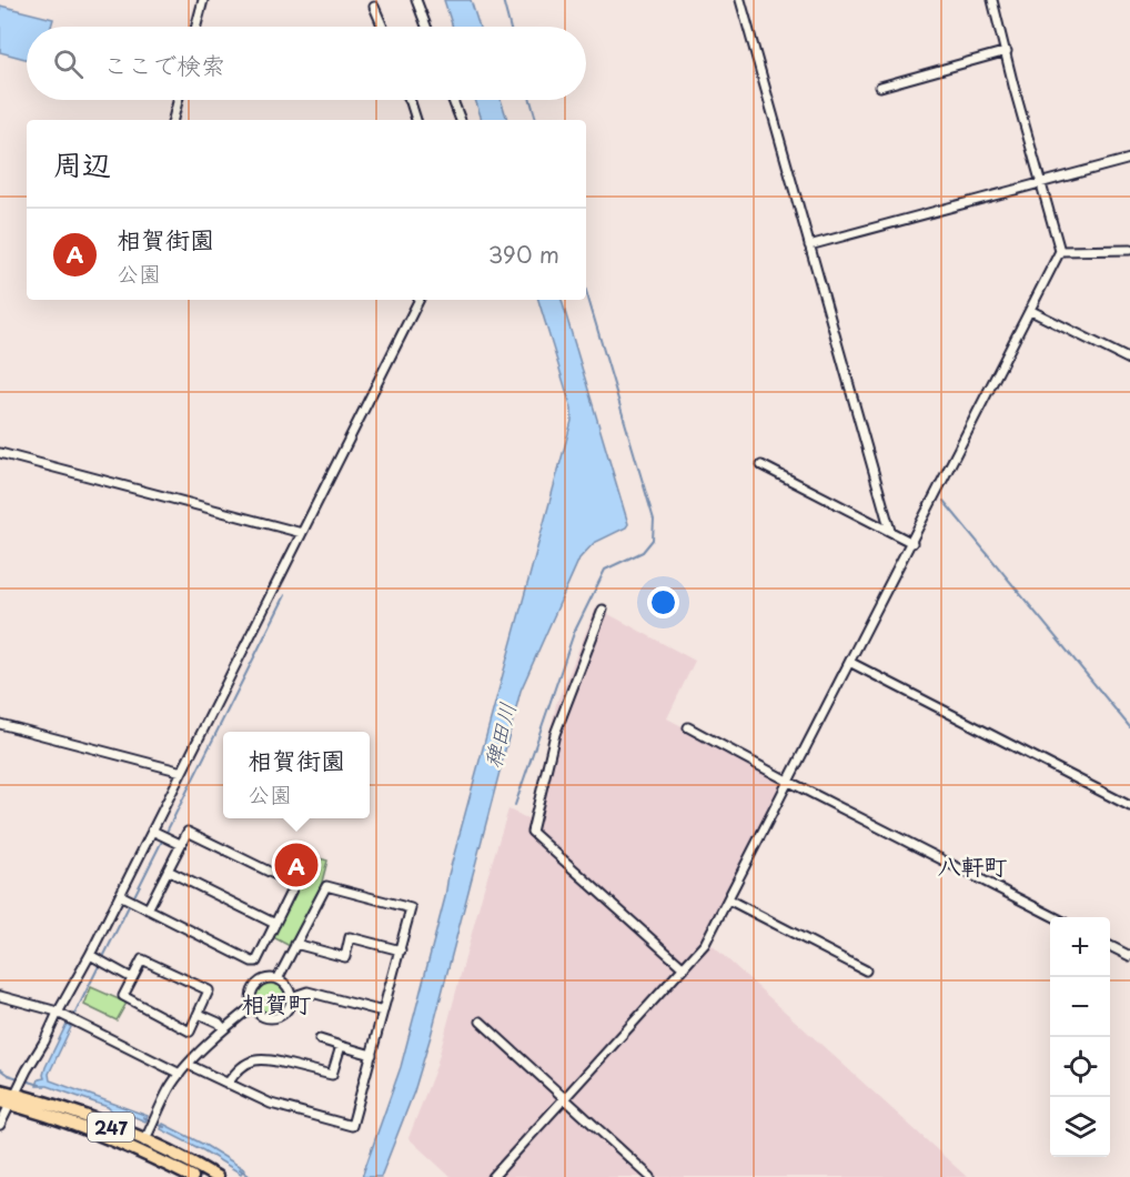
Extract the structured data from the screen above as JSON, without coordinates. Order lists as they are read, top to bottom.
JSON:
{
  "streets": {
    "highway": ["247"]
  },
  "districts": ["八軒町", "相賀町"],
  "water": ["稗田川"],
  "page": {
    "search": "ここで検索",
    "heading": "周辺",
    "list": [
      {
        "mark": "A",
        "name": "相賀街園",
        "note": "公園",
        "value": "390 m"
      }
    ],
    "popup": ["相賀街園", "公園"],
    "pins": "A",
    "map_buttons": ["+", "−"]
  }
}
